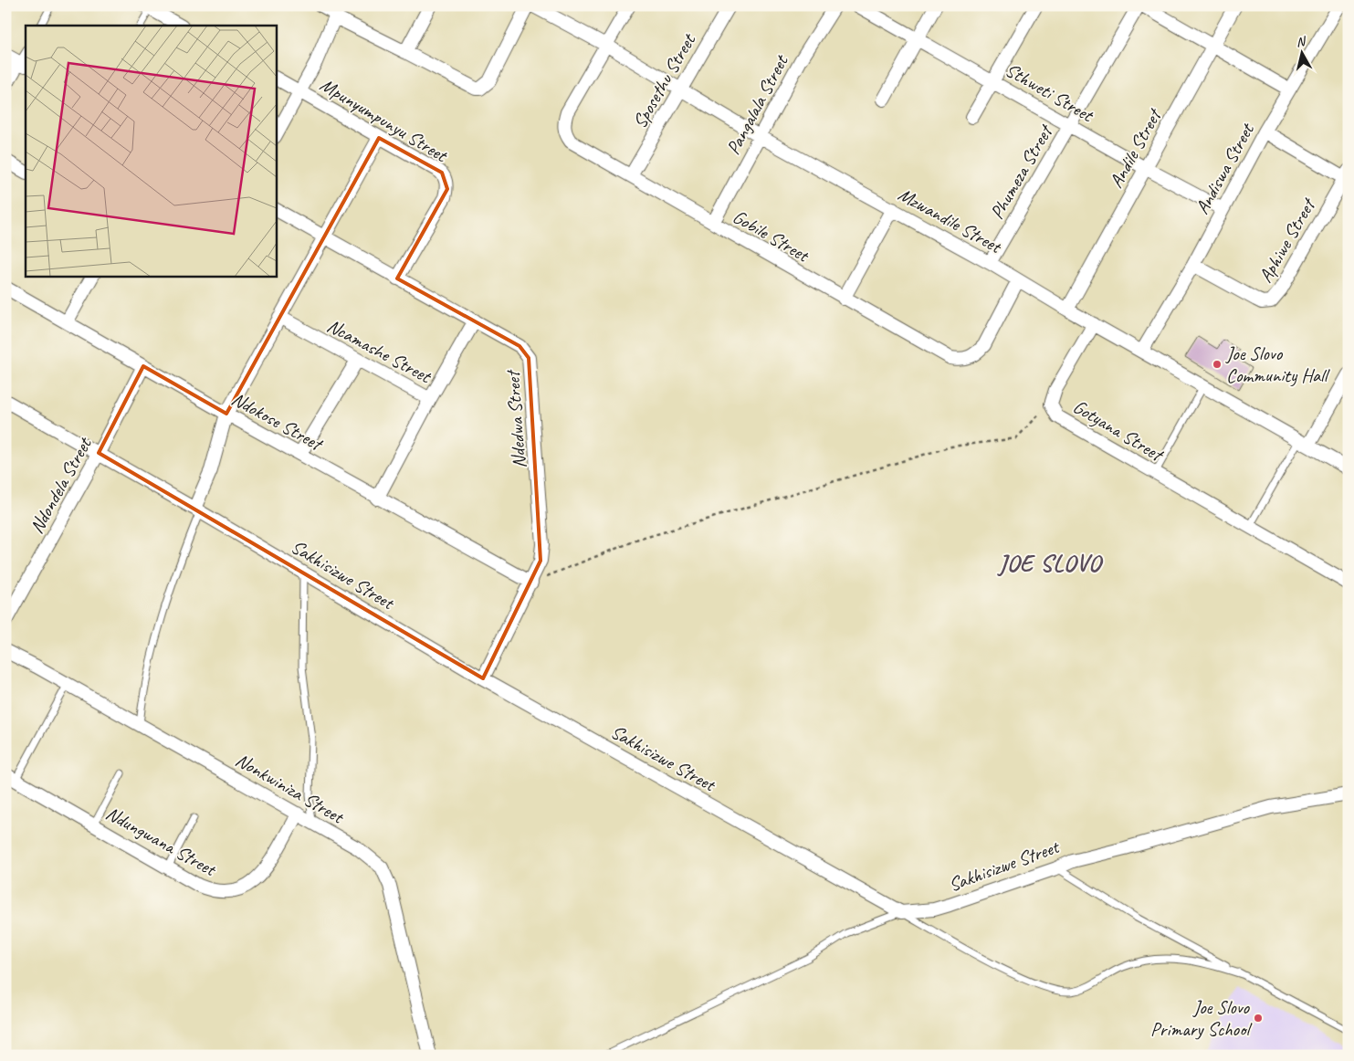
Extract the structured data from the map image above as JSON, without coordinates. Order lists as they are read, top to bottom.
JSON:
{
  "streets": {
    "street": [
      "Sposethu Street",
      "Sthweti Street",
      "Pangalala Street",
      "Mpunyumpunyu Street",
      "Andile Street",
      "Andiswa Street",
      "Phumeza Street",
      "Mzwandile Street",
      "Gobile Street",
      "Aphiwe Street",
      "Ncamashe Street",
      "Ndedwa Street",
      "Ndokose Street",
      "Gotyana Street",
      "Ndondela Street",
      "Sakhisizwe Street",
      "Nonkwiniza Street",
      "Ndungwana Street"
    ]
  },
  "crossings": [
    ["Sposethu Street", "Mzwandile Street"],
    ["Sposethu Street", "Gobile Street"],
    ["Sthweti Street", "Andile Street"],
    ["Sthweti Street", "Andiswa Street"],
    ["Sthweti Street", "Phumeza Street"],
    ["Pangalala Street", "Mzwandile Street"],
    ["Pangalala Street", "Gobile Street"],
    ["Mpunyumpunyu Street", "Ndedwa Street"],
    ["Andile Street", "Mzwandile Street"],
    ["Andiswa Street", "Mzwandile Street"],
    ["Andiswa Street", "Aphiwe Street"],
    ["Phumeza Street", "Mzwandile Street"],
    ["Mzwandile Street", "Gobile Street"],
    ["Mzwandile Street", "Gotyana Street"],
    ["Ncamashe Street", "Ndedwa Street"],
    ["Ndedwa Street", "Ndokose Street"],
    ["Ndedwa Street", "Sakhisizwe Street"],
    ["Ndokose Street", "Ndondela Street"],
    ["Ndondela Street", "Sakhisizwe Street"],
    ["Nonkwiniza Street", "Ndungwana Street"]
  ],
  "districts": ["JOE SLOVO"],
  "places": ["Joe Slovo Community Hall", "Joe Slovo Primary School"],
  "north": "top"
}
